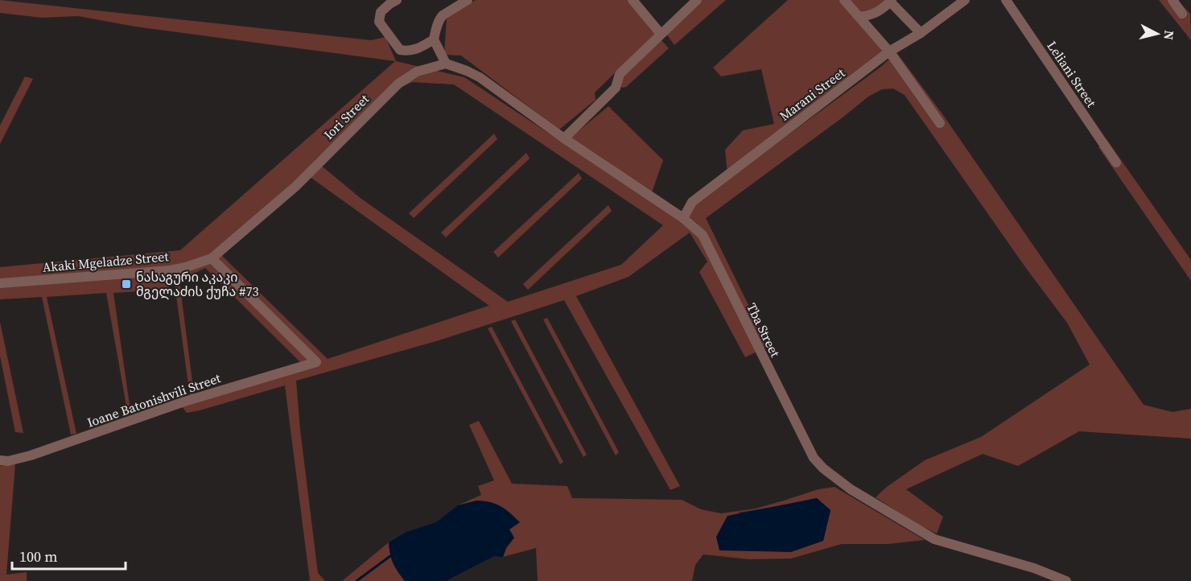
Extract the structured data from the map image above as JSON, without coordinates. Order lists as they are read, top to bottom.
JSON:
{
  "streets": {
    "street": [
      "Leliani Street",
      "Marani Street",
      "Iori Street",
      "Akaki Mgeladze Street",
      "Tba Street",
      "Ioane Batonishvili Street"
    ]
  },
  "crossings": [
    ["Marani Street", "Tba Street"],
    ["Iori Street", "Akaki Mgeladze Street"],
    ["Iori Street", "Tba Street"],
    ["Iori Street", "Ioane Batonishvili Street"],
    ["Akaki Mgeladze Street", "Ioane Batonishvili Street"]
  ],
  "places": {
    "transit": ["ნასაგური აკაკი მგელაძის ქუჩა #73"]
  },
  "scale_bar": "100 m",
  "north": "right"
}
